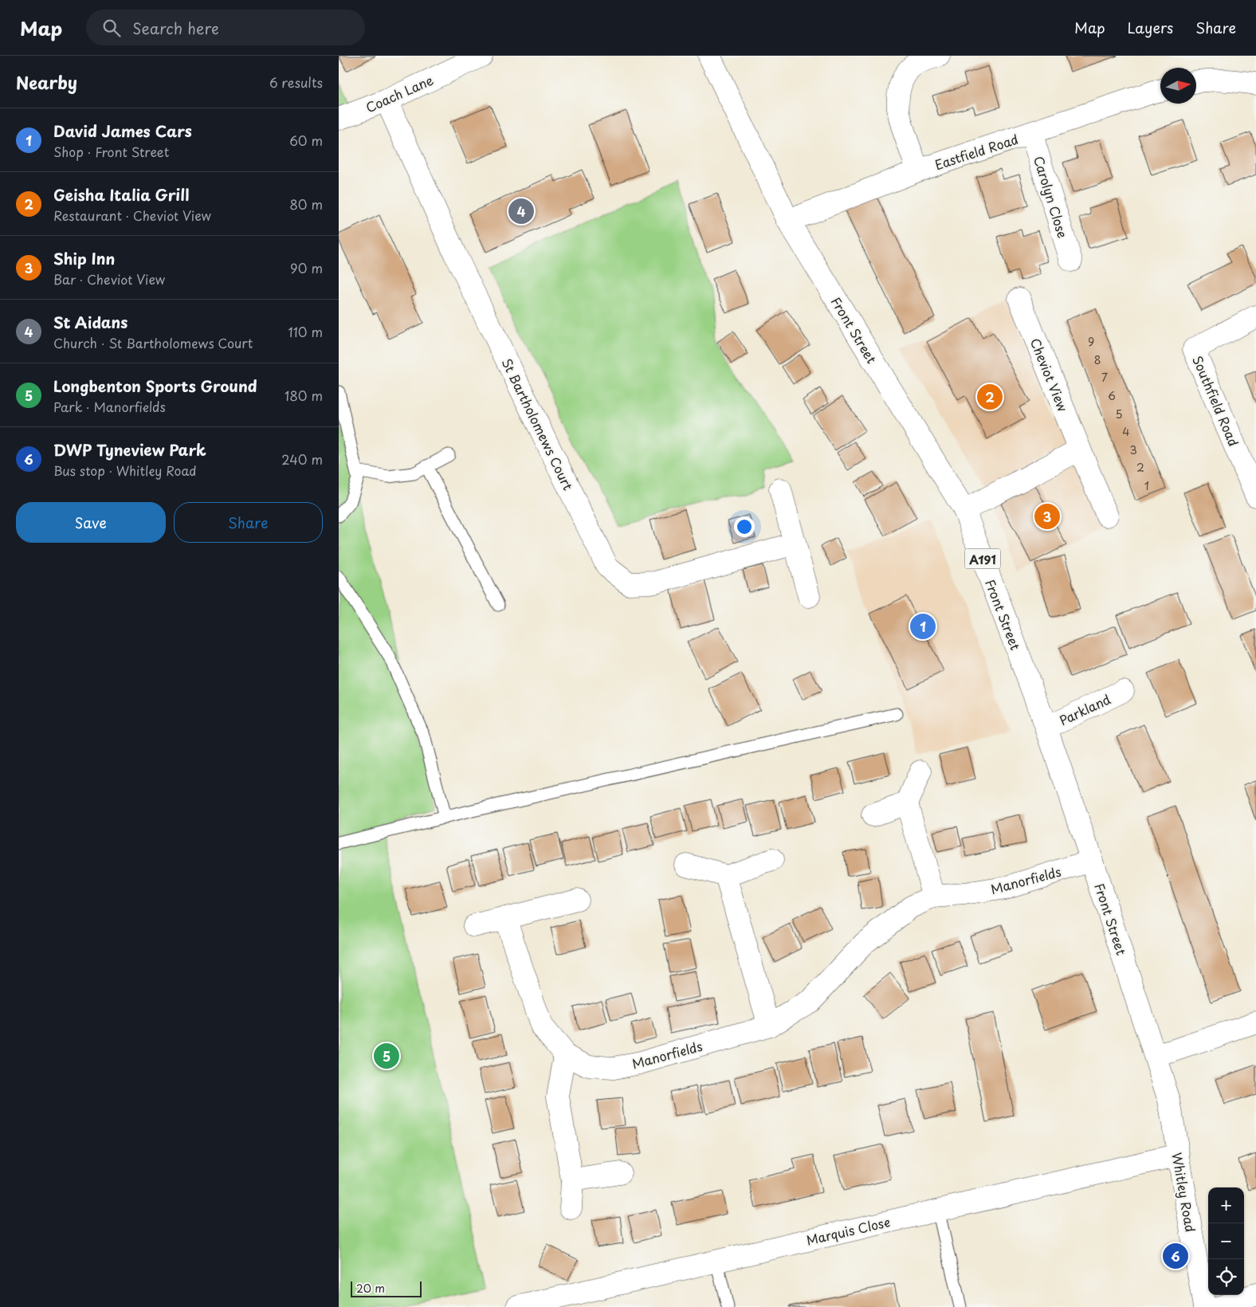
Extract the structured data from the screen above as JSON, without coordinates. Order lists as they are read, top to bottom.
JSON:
{
  "streets": {
    "street": [
      "Coach Lane",
      "Eastfield Road",
      "Carolyn Close",
      "Front Street",
      "Cheviot View",
      "Southfield Road",
      "St Bartholomews Court",
      "A191",
      "Parkland",
      "Manorfields",
      "Whitley Road",
      "Marquis Close"
    ]
  },
  "crossings": [
    ["Coach Lane", "St Bartholomews Court"],
    ["Eastfield Road", "Carolyn Close"],
    ["Eastfield Road", "Front Street"],
    ["Front Street", "Parkland"],
    ["Front Street", "Manorfields"],
    ["Front Street", "Whitley Road"],
    ["Whitley Road", "Marquis Close"]
  ],
  "house_numbers": [
    "9",
    "8",
    "7",
    "6",
    "5",
    "4",
    "3",
    "2",
    "1"
  ],
  "scale_bar": "20 m",
  "north": "right",
  "page": {
    "header": "Map",
    "search": "Search here",
    "nav": ["Map", "Layers", "Share"],
    "heading": ["Nearby", "6 results"],
    "list": [
      {
        "mark": "1",
        "name": "David James Cars",
        "note": "Shop · Front Street",
        "value": "60 m"
      },
      {
        "mark": "2",
        "name": "Geisha Italia Grill",
        "note": "Restaurant · Cheviot View",
        "value": "80 m"
      },
      {
        "mark": "3",
        "name": "Ship Inn",
        "note": "Bar · Cheviot View",
        "value": "90 m"
      },
      {
        "mark": "4",
        "name": "St Aidans",
        "note": "Church · St Bartholomews Court",
        "value": "110 m"
      },
      {
        "mark": "5",
        "name": "Longbenton Sports Ground",
        "note": "Park · Manorfields",
        "value": "180 m"
      },
      {
        "mark": "6",
        "name": "DWP Tyneview Park",
        "note": "Bus stop · Whitley Road",
        "value": "240 m"
      }
    ],
    "pins": [
      "4",
      "2",
      "3",
      "1",
      "5",
      "6"
    ],
    "buttons": ["Save", "Share"],
    "map_buttons": ["+", "−"],
    "scale": "20 m"
  }
}
